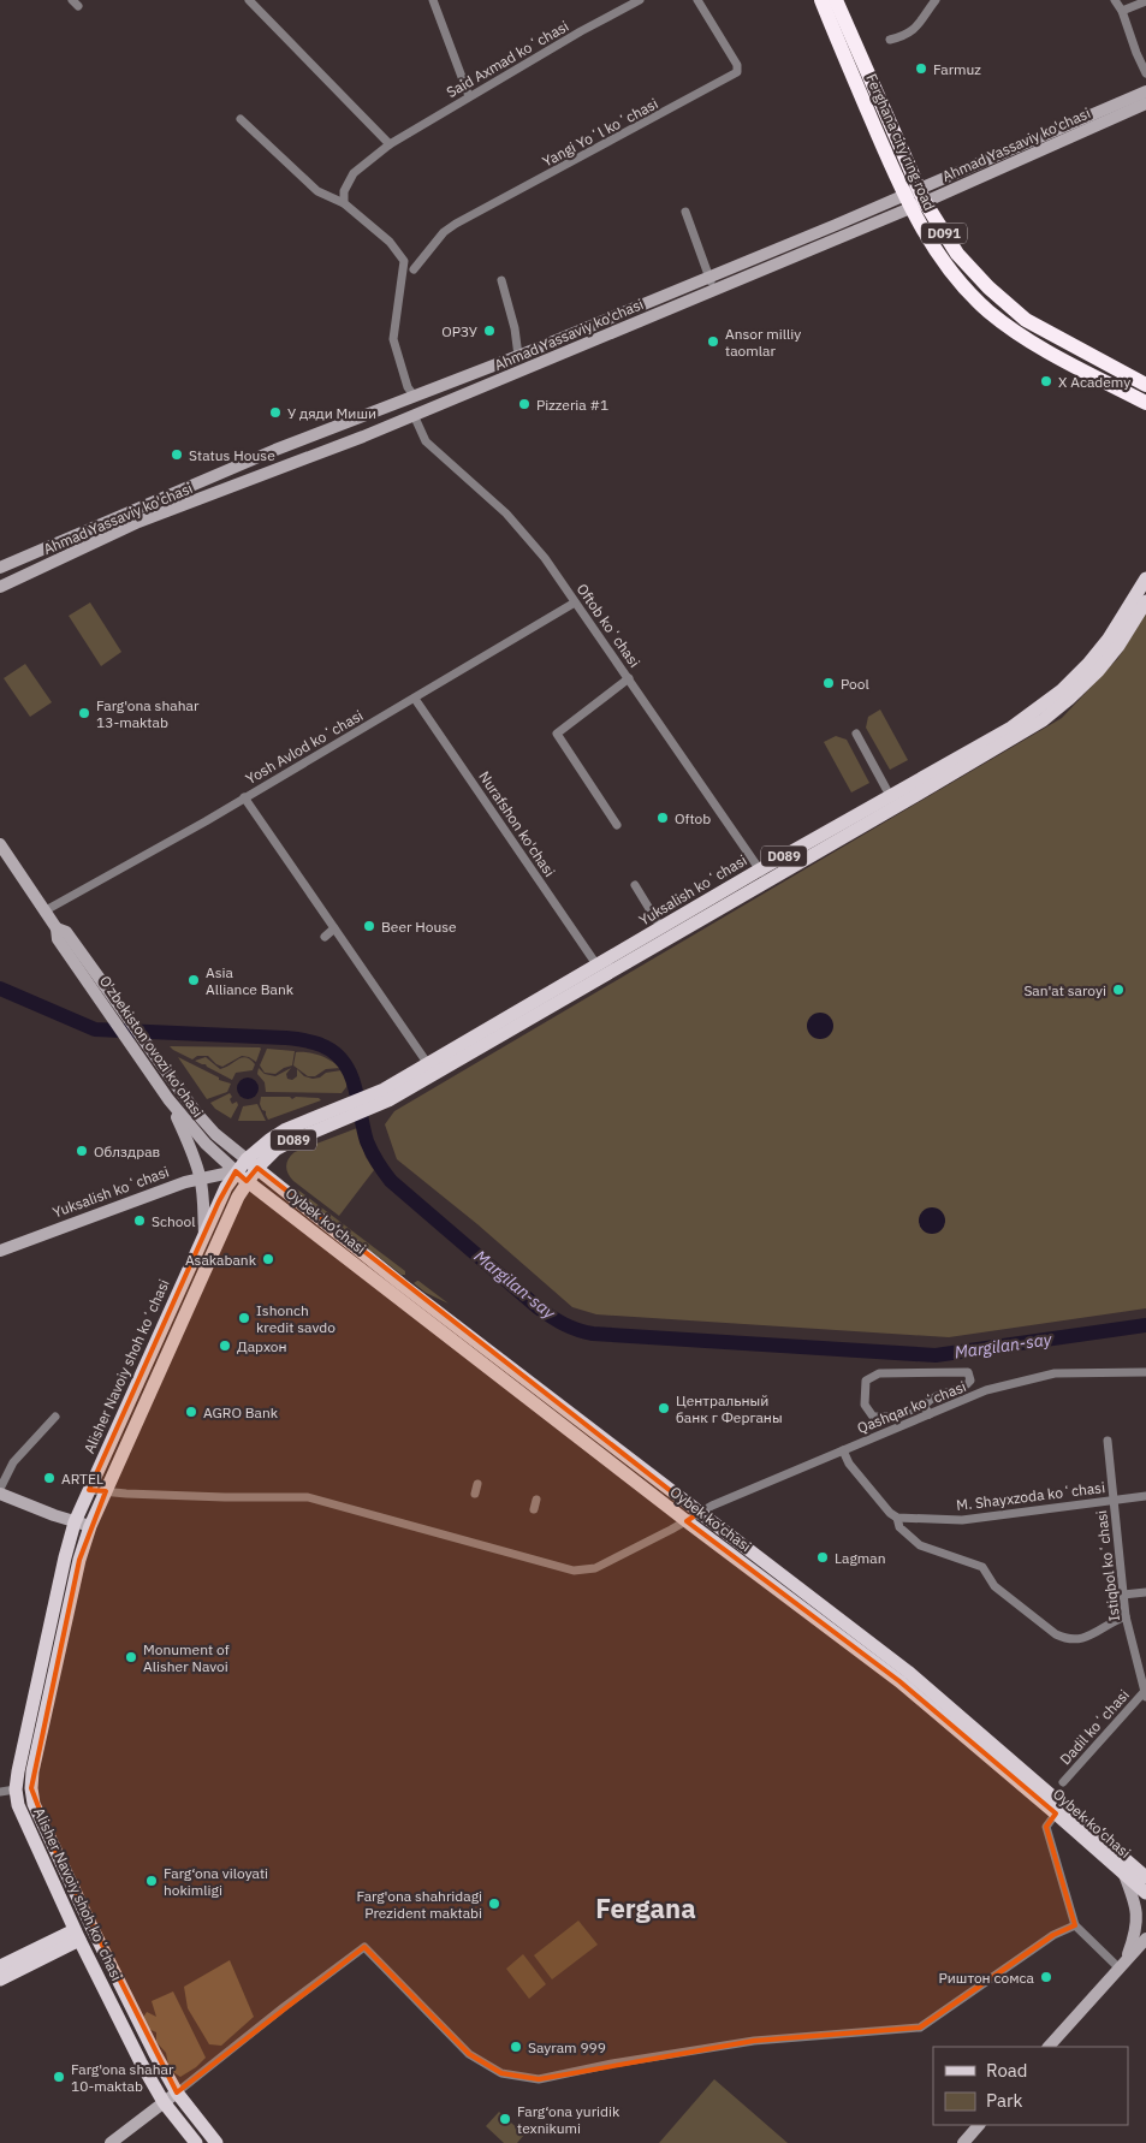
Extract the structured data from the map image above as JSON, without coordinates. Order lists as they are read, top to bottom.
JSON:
{
  "streets": {
    "highway": ["Ferghana city ring road", "D091"],
    "main road": [
      "Ahmad Yassaviy ko'chasi",
      "D089",
      "Yuksalish koʻchasi",
      "O'zbekiston ovozi ko'chasi",
      "Oybek ko‘chasi",
      "Alisher Navoiy shoh koʻchasi"
    ],
    "street": [
      "Said Axmad koʻchasi",
      "Yangi Yoʻl koʻchasi",
      "Oftob koʻchasi",
      "Yosh Avlod koʻchasi",
      "Nurafshon ko'chasi",
      "Qashqar koʻchasi",
      "M. Shayxzoda koʻchasi",
      "Istiqbol koʻchasi",
      "Dadil koʻchasi"
    ]
  },
  "crossings": [
    ["Ferghana city ring road", "Ahmad Yassaviy ko'chasi"],
    ["Ahmad Yassaviy ko'chasi", "Oftob koʻchasi"],
    ["Oftob koʻchasi", "Yosh Avlod koʻchasi"],
    ["Oftob koʻchasi", "Yuksalish koʻchasi"],
    ["Yosh Avlod koʻchasi", "Nurafshon ko'chasi"],
    ["Yosh Avlod koʻchasi", "O'zbekiston ovozi ko'chasi"],
    ["Nurafshon ko'chasi", "Yuksalish koʻchasi"],
    ["Yuksalish koʻchasi", "O'zbekiston ovozi ko'chasi"],
    ["Yuksalish koʻchasi", "Oybek ko‘chasi"],
    ["Yuksalish koʻchasi", "Alisher Navoiy shoh koʻchasi"],
    ["O'zbekiston ovozi ko'chasi", "Oybek ko‘chasi"],
    ["O'zbekiston ovozi ko'chasi", "Alisher Navoiy shoh koʻchasi"],
    ["Oybek ko‘chasi", "Alisher Navoiy shoh koʻchasi"],
    ["Oybek ko‘chasi", "Qashqar koʻchasi"],
    ["Alisher Navoiy shoh koʻchasi", "Qashqar koʻchasi"],
    ["M. Shayxzoda koʻchasi", "Istiqbol koʻchasi"],
    ["Istiqbol koʻchasi", "Dadil koʻchasi"]
  ],
  "districts": ["Fergana"],
  "water": ["Margilan-say"],
  "places": [
    "Farmuz",
    "ОРЗУ",
    "Ansor milliy taomlar",
    "X Academy",
    "Pizzeria #1",
    "У дяди Миши",
    "Status House",
    "Pool",
    "Farg'ona shahar 13-maktab",
    "Oftob",
    "Beer House",
    "Asia Alliance Bank",
    "San'at saroyi",
    "Облздрав",
    "School",
    "Asakabank",
    "Ishonch kredit savdo",
    "Дархон",
    "Центральный банк г Ферганы",
    "AGRO Bank",
    "ARTEL",
    "Lagman",
    "Monument of Alisher Navoi",
    "Farg‘ona viloyati hokimligi",
    "Farg'ona shahridagi Prezident maktabi",
    "Риштон сомса",
    "Sayram 999",
    "Farg'ona shahar 10-maktab",
    "Farg‘ona yuridik texnikumi"
  ],
  "legend": ["Road", "Park"]
}
